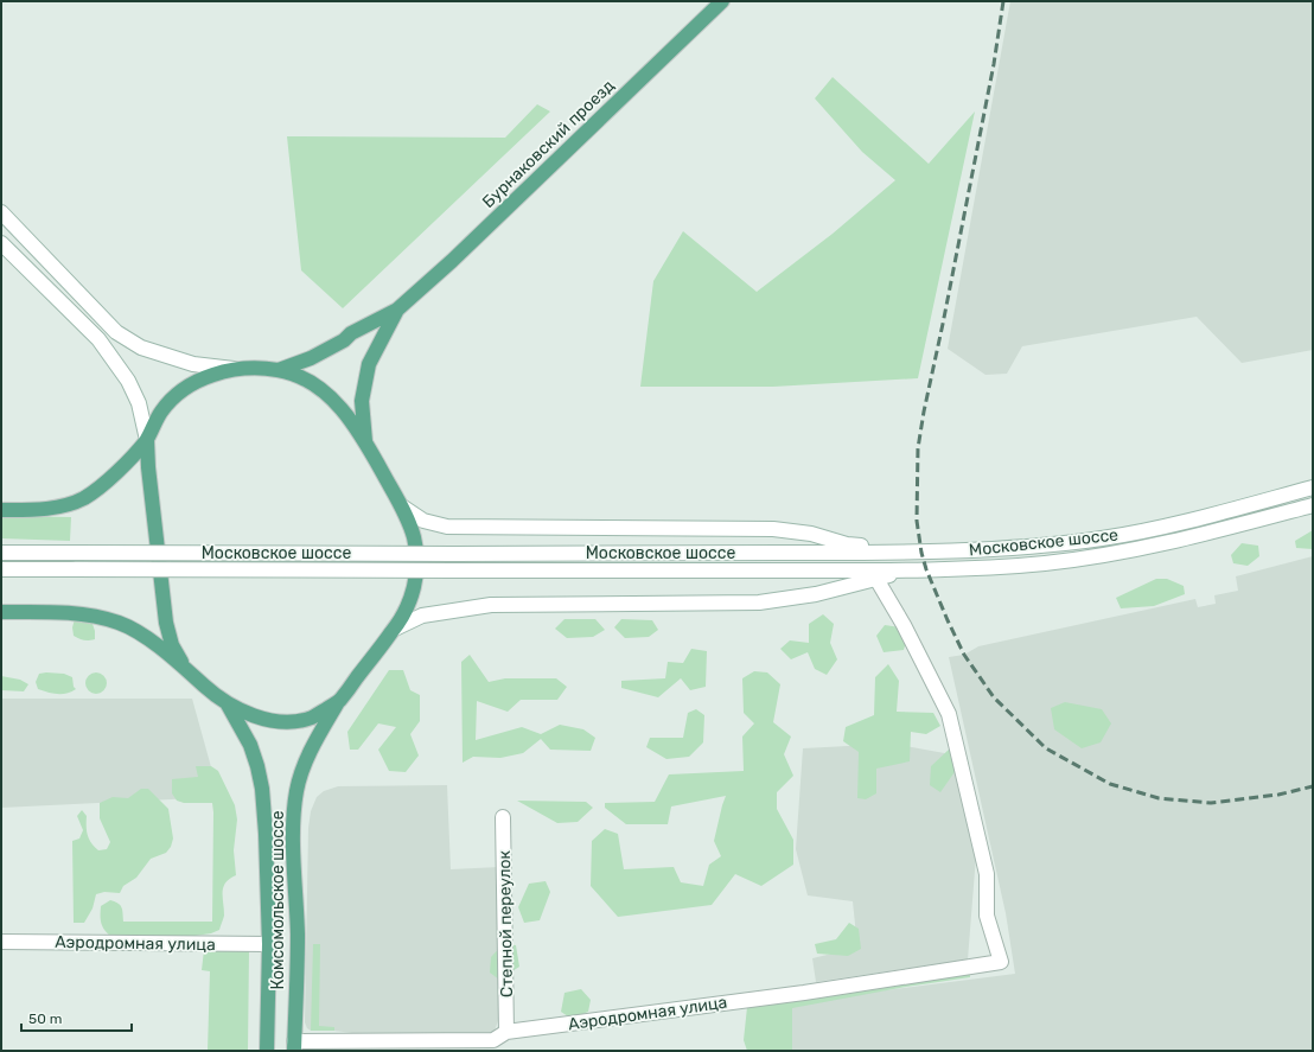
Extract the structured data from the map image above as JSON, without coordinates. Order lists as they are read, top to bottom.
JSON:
{
  "streets": {
    "main road": [
      "Бурнаковский проезд",
      "Московское шоссе",
      "Комсомольское шоссе",
      "Степной переулок",
      "Аэродромная улица"
    ]
  },
  "crossings": [
    ["Комсомольское шоссе", "Аэродромная улица"],
    ["Степной переулок", "Аэродромная улица"]
  ],
  "scale_bar": "50 m"
}
